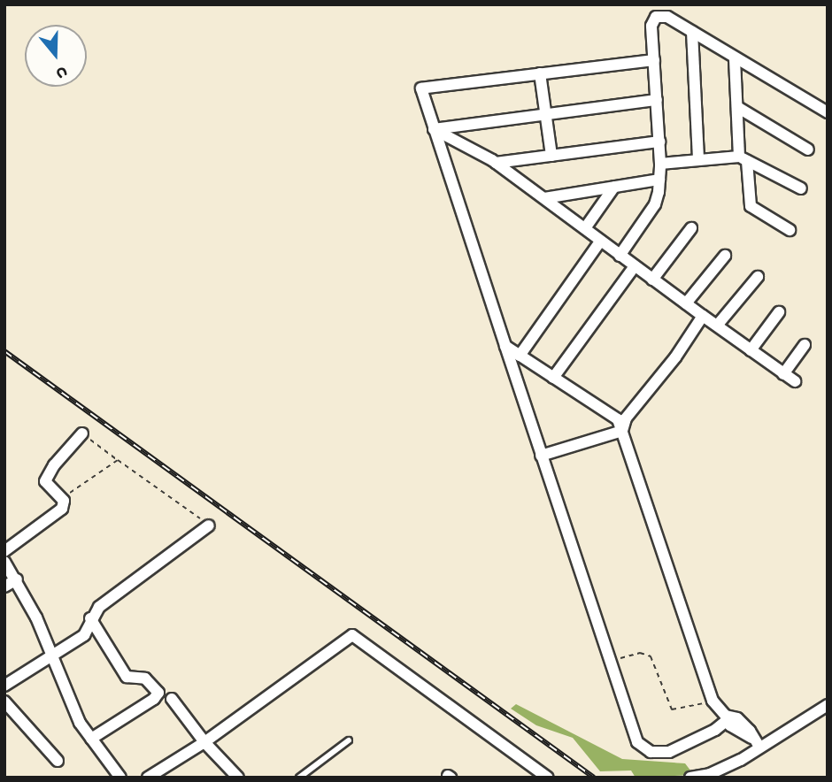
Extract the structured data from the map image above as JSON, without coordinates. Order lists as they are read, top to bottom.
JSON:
{
  "north": "bottom"
}
